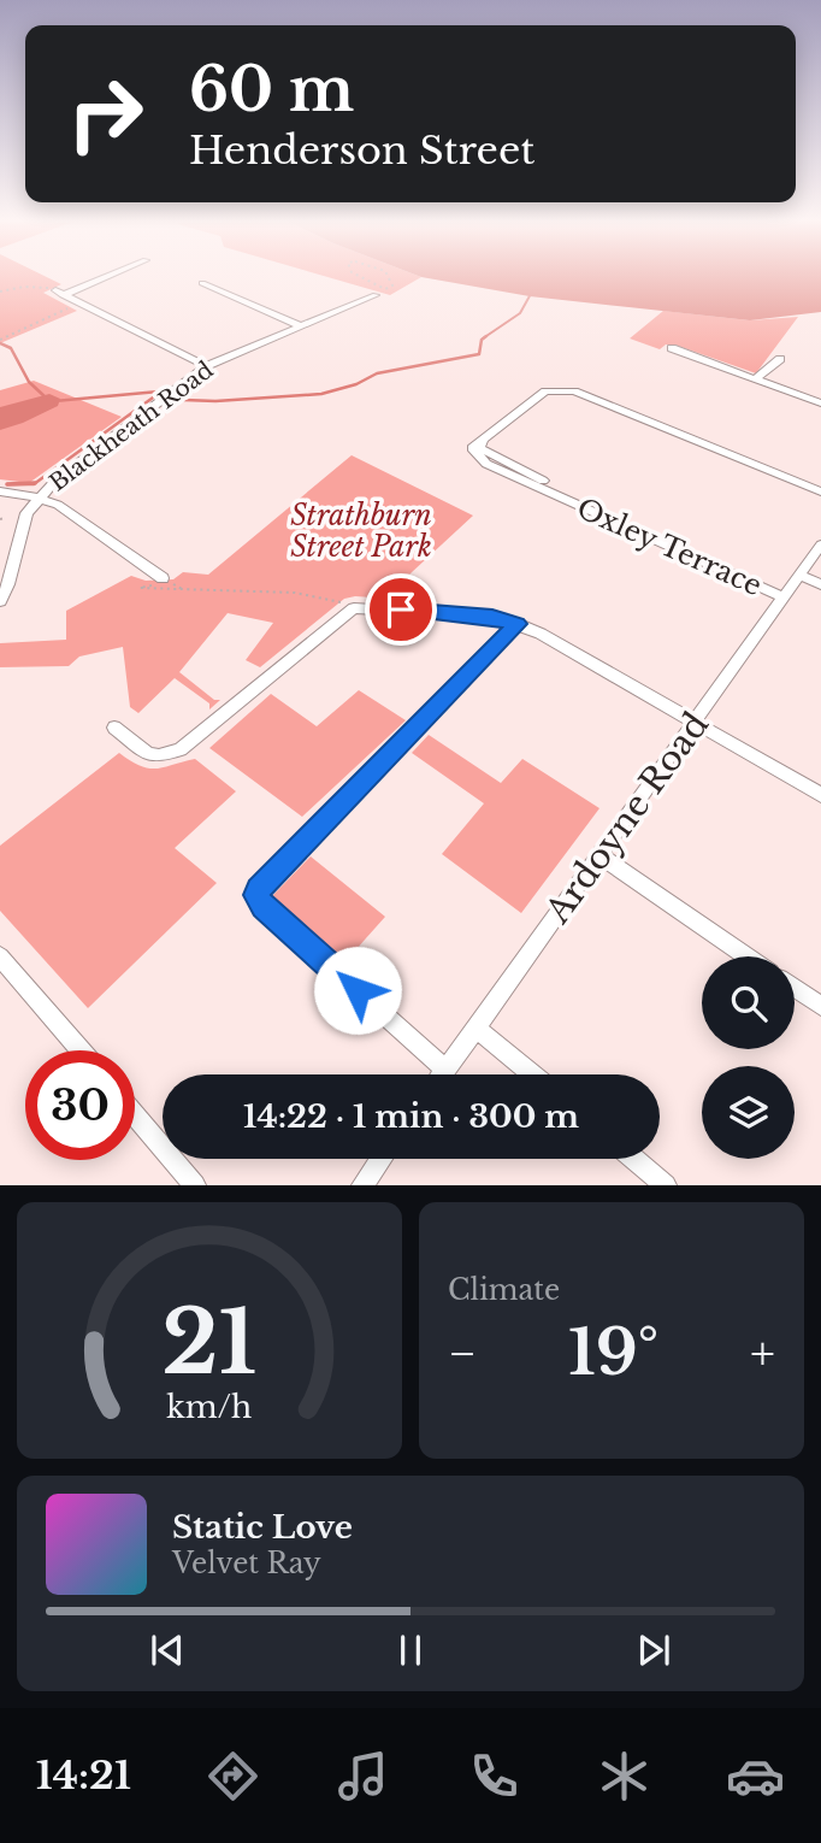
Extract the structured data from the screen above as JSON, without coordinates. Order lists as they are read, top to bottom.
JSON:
{
  "streets": {
    "street": ["Blackheath Road", "Oxley Terrace", "Ardoyne Road"]
  },
  "crossings": [
    ["Oxley Terrace", "Ardoyne Road"]
  ],
  "parks": ["Strathburn Street Park"],
  "page": {
    "turn": ["60 m", "Henderson Street"],
    "limit": "30",
    "trip": "14:22 · 1 min · 300 m",
    "tile": "Climate",
    "heat": ["−", "19°", "+"],
    "song": ["Static Love", "Velvet Ray"],
    "tabs": "14:21",
    "gauge": ["21", "km/h"]
  }
}
